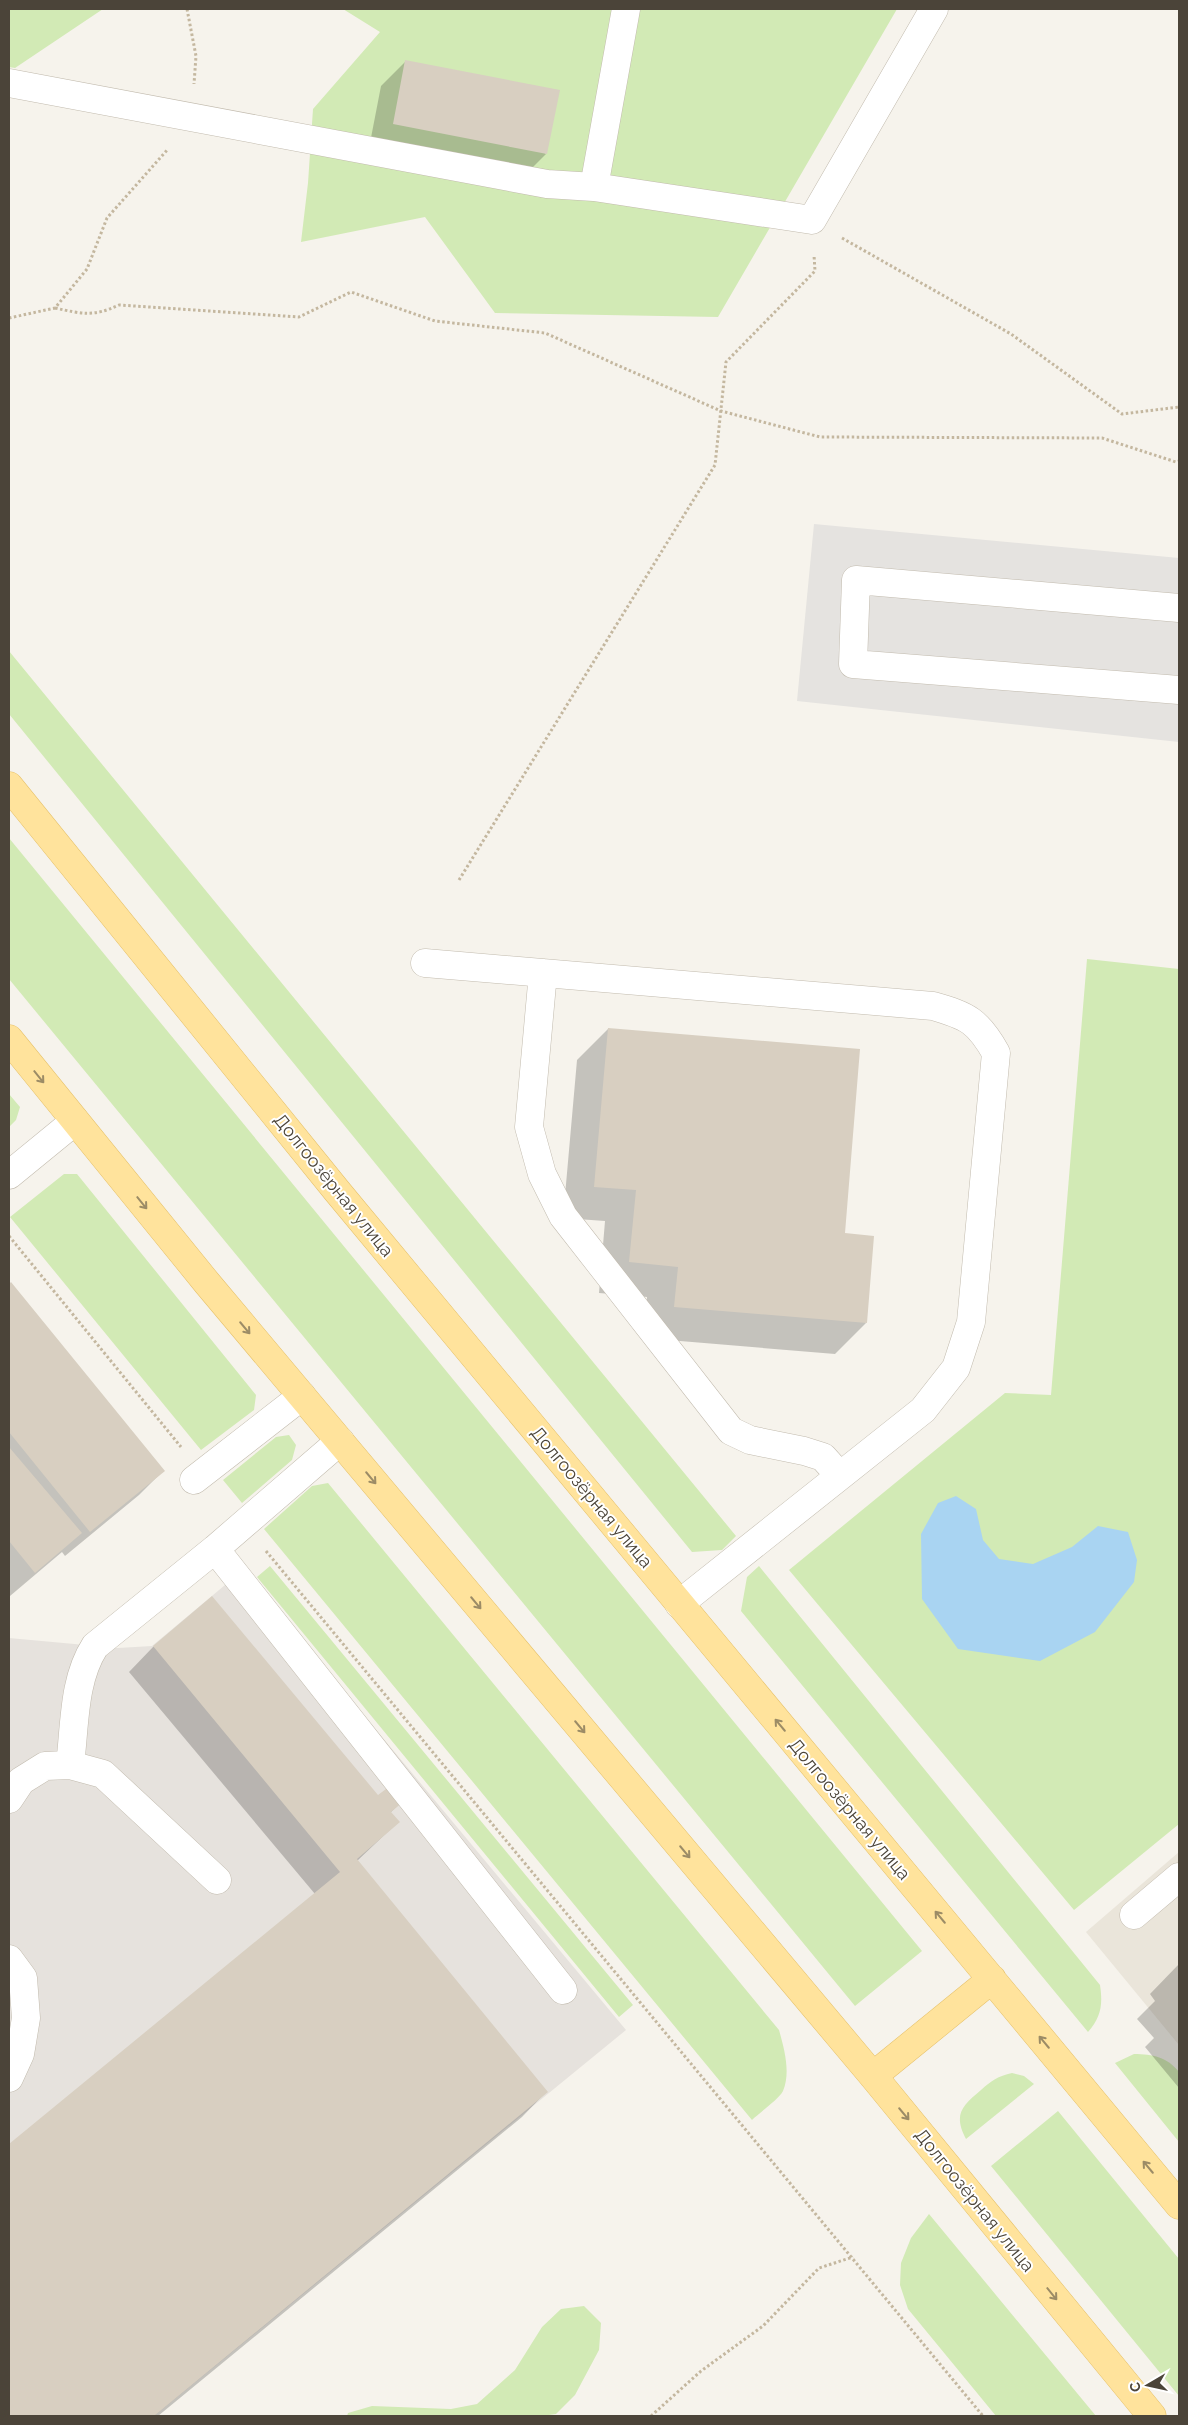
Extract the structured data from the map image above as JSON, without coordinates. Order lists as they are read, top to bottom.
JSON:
{
  "streets": {
    "main road": ["Долгоозёрная улица"]
  },
  "north": "left"
}
